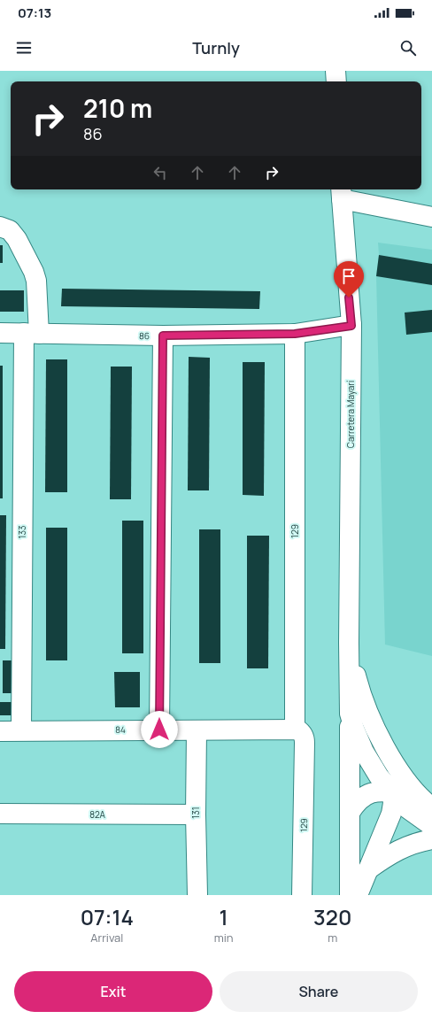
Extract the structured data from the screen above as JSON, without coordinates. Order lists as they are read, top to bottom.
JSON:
{
  "streets": {
    "street": [
      "86",
      "Carretera Mayarí",
      "129",
      "133",
      "84",
      "131",
      "82A"
    ]
  },
  "crossings": [
    ["86", "Carretera Mayarí"],
    ["86", "129"],
    ["86", "133"],
    ["129", "84"],
    ["133", "84"],
    ["84", "131"],
    ["131", "82A"]
  ],
  "page": {
    "status": "07:13",
    "header": "Turnly",
    "turn": ["210 m", "86"],
    "eta": [
      "07:14",
      "Arrival",
      "1",
      "min",
      "320",
      "m"
    ],
    "buttons": ["Exit", "Share"]
  }
}
